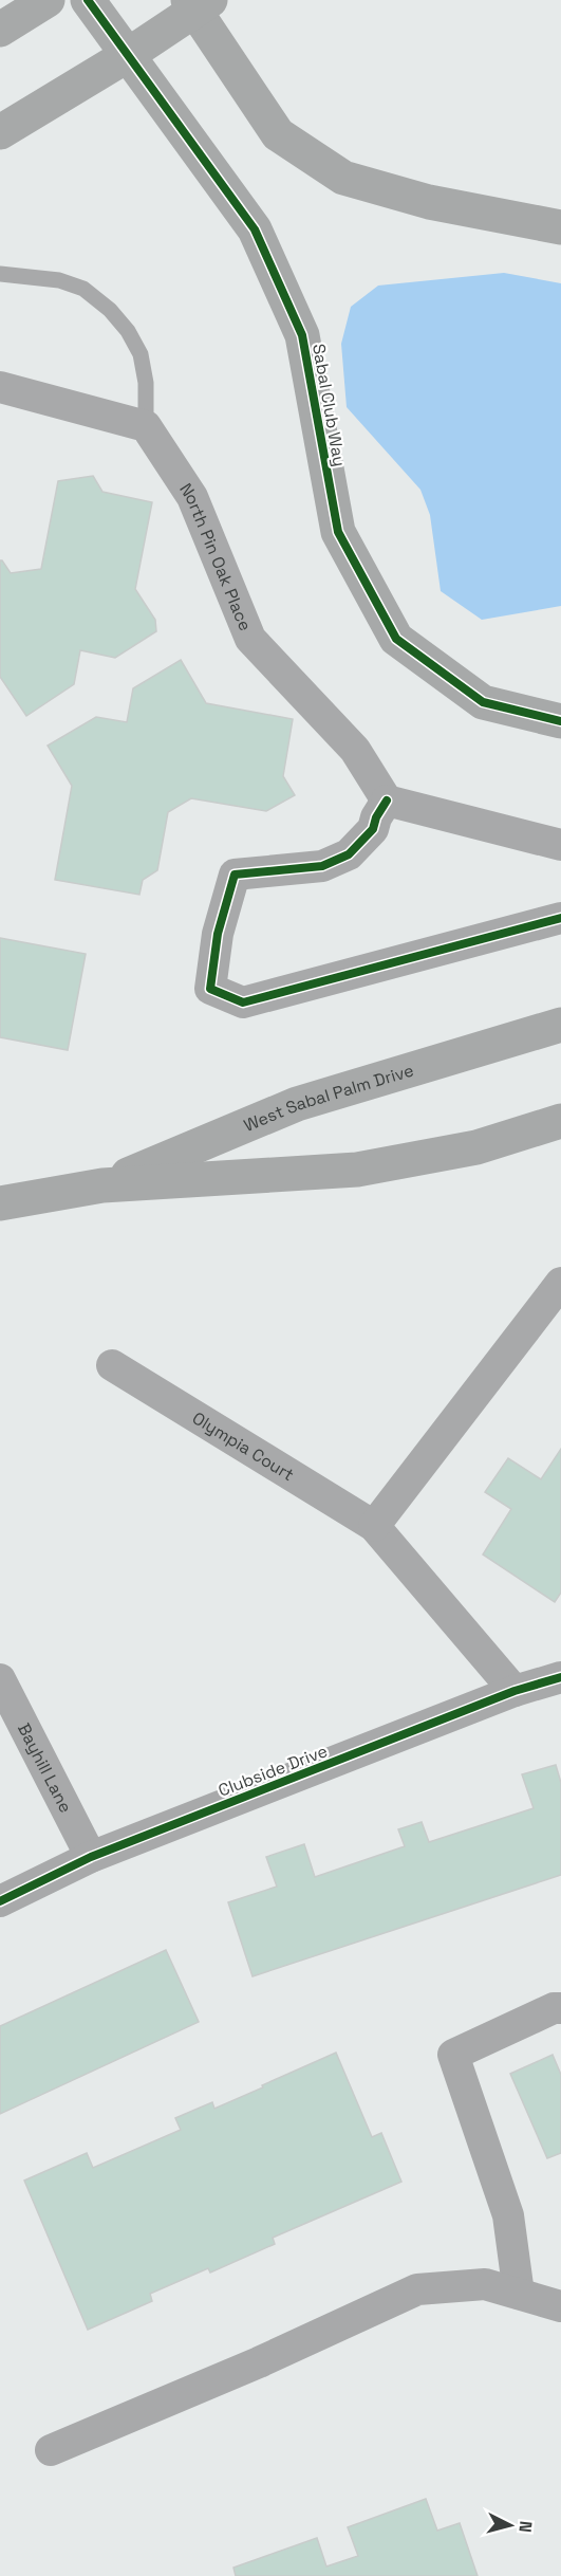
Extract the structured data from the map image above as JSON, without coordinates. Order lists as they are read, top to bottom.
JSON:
{
  "streets": {
    "street": [
      "Sabal Club Way",
      "North Pin Oak Place",
      "West Sabal Palm Drive",
      "Olympia Court",
      "Bayhill Lane",
      "Clubside Drive"
    ]
  },
  "crossings": [
    ["Olympia Court", "Clubside Drive"],
    ["Bayhill Lane", "Clubside Drive"]
  ],
  "north": "right"
}
